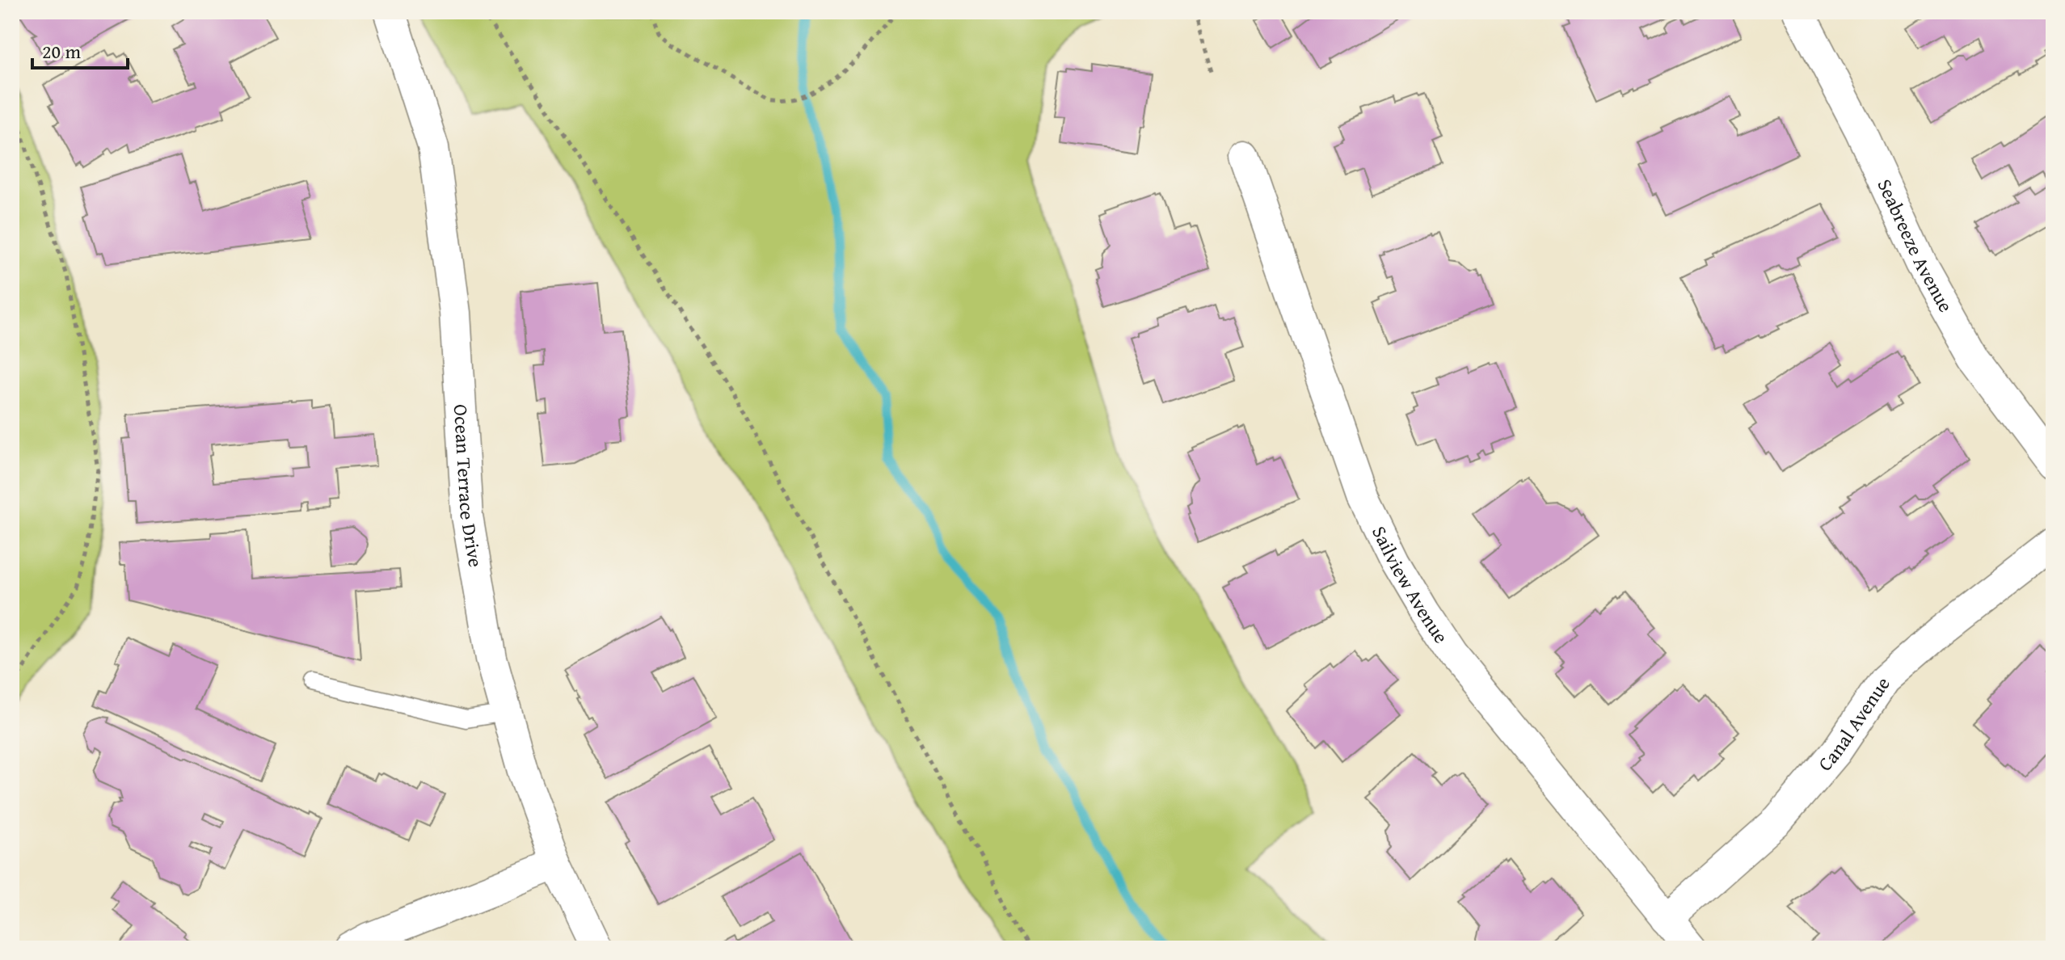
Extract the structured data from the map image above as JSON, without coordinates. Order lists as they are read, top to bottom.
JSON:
{
  "streets": {
    "street": [
      "Seabreeze Avenue",
      "Ocean Terrace Drive",
      "Sailview Avenue",
      "Canal Avenue"
    ]
  },
  "crossings": [
    ["Sailview Avenue", "Canal Avenue"]
  ],
  "scale_bar": "20 m"
}
